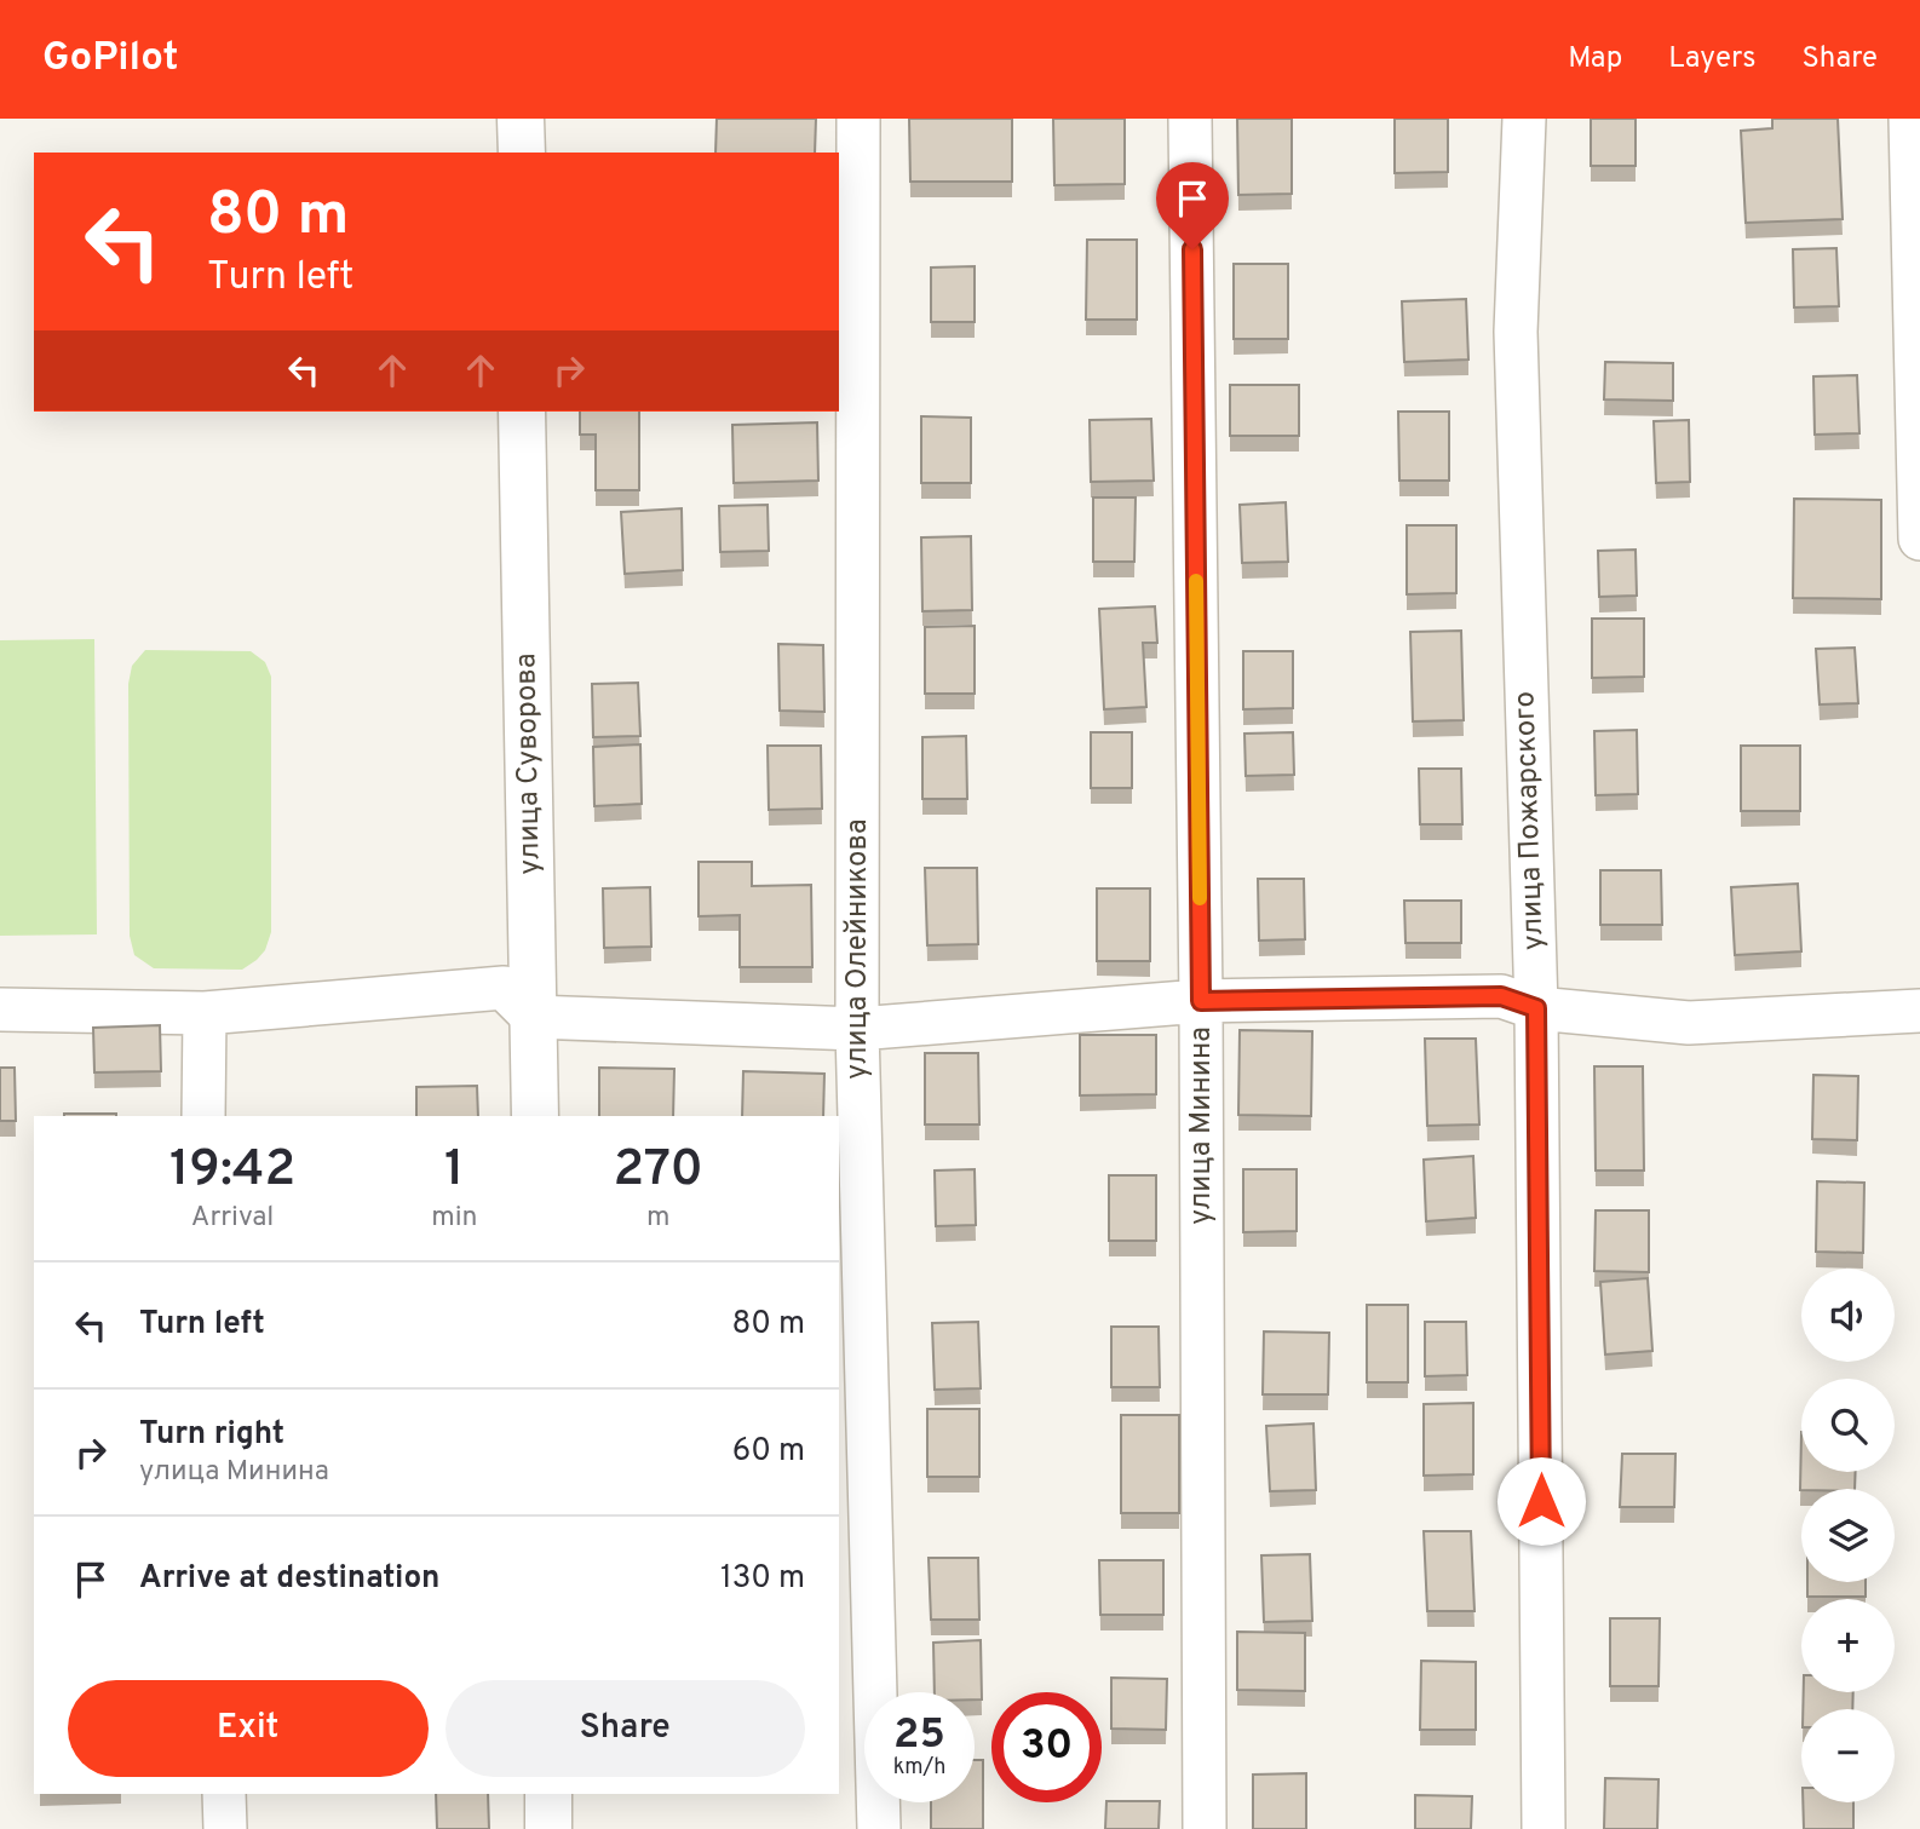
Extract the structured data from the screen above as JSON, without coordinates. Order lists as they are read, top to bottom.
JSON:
{
  "streets": {
    "street": [
      "улица Суворова",
      "улица Пожарского",
      "улица Олейникова",
      "улица Минина"
    ]
  },
  "page": {
    "header": "GoPilot",
    "nav": ["Map", "Layers", "Share"],
    "turn": ["80 m", "Turn left"],
    "eta": [
      "19:42",
      "Arrival",
      "1",
      "min",
      "270",
      "m"
    ],
    "list": [
      {
        "name": "Turn left",
        "value": "80 m"
      },
      {
        "name": "Turn right",
        "note": "улица Минина",
        "value": "60 m"
      },
      {
        "name": "Arrive at destination",
        "value": "130 m"
      }
    ],
    "map_buttons": ["+", "−"],
    "buttons": ["Exit", "Share"],
    "speed": "25 km/h",
    "limit": "30"
  }
}
